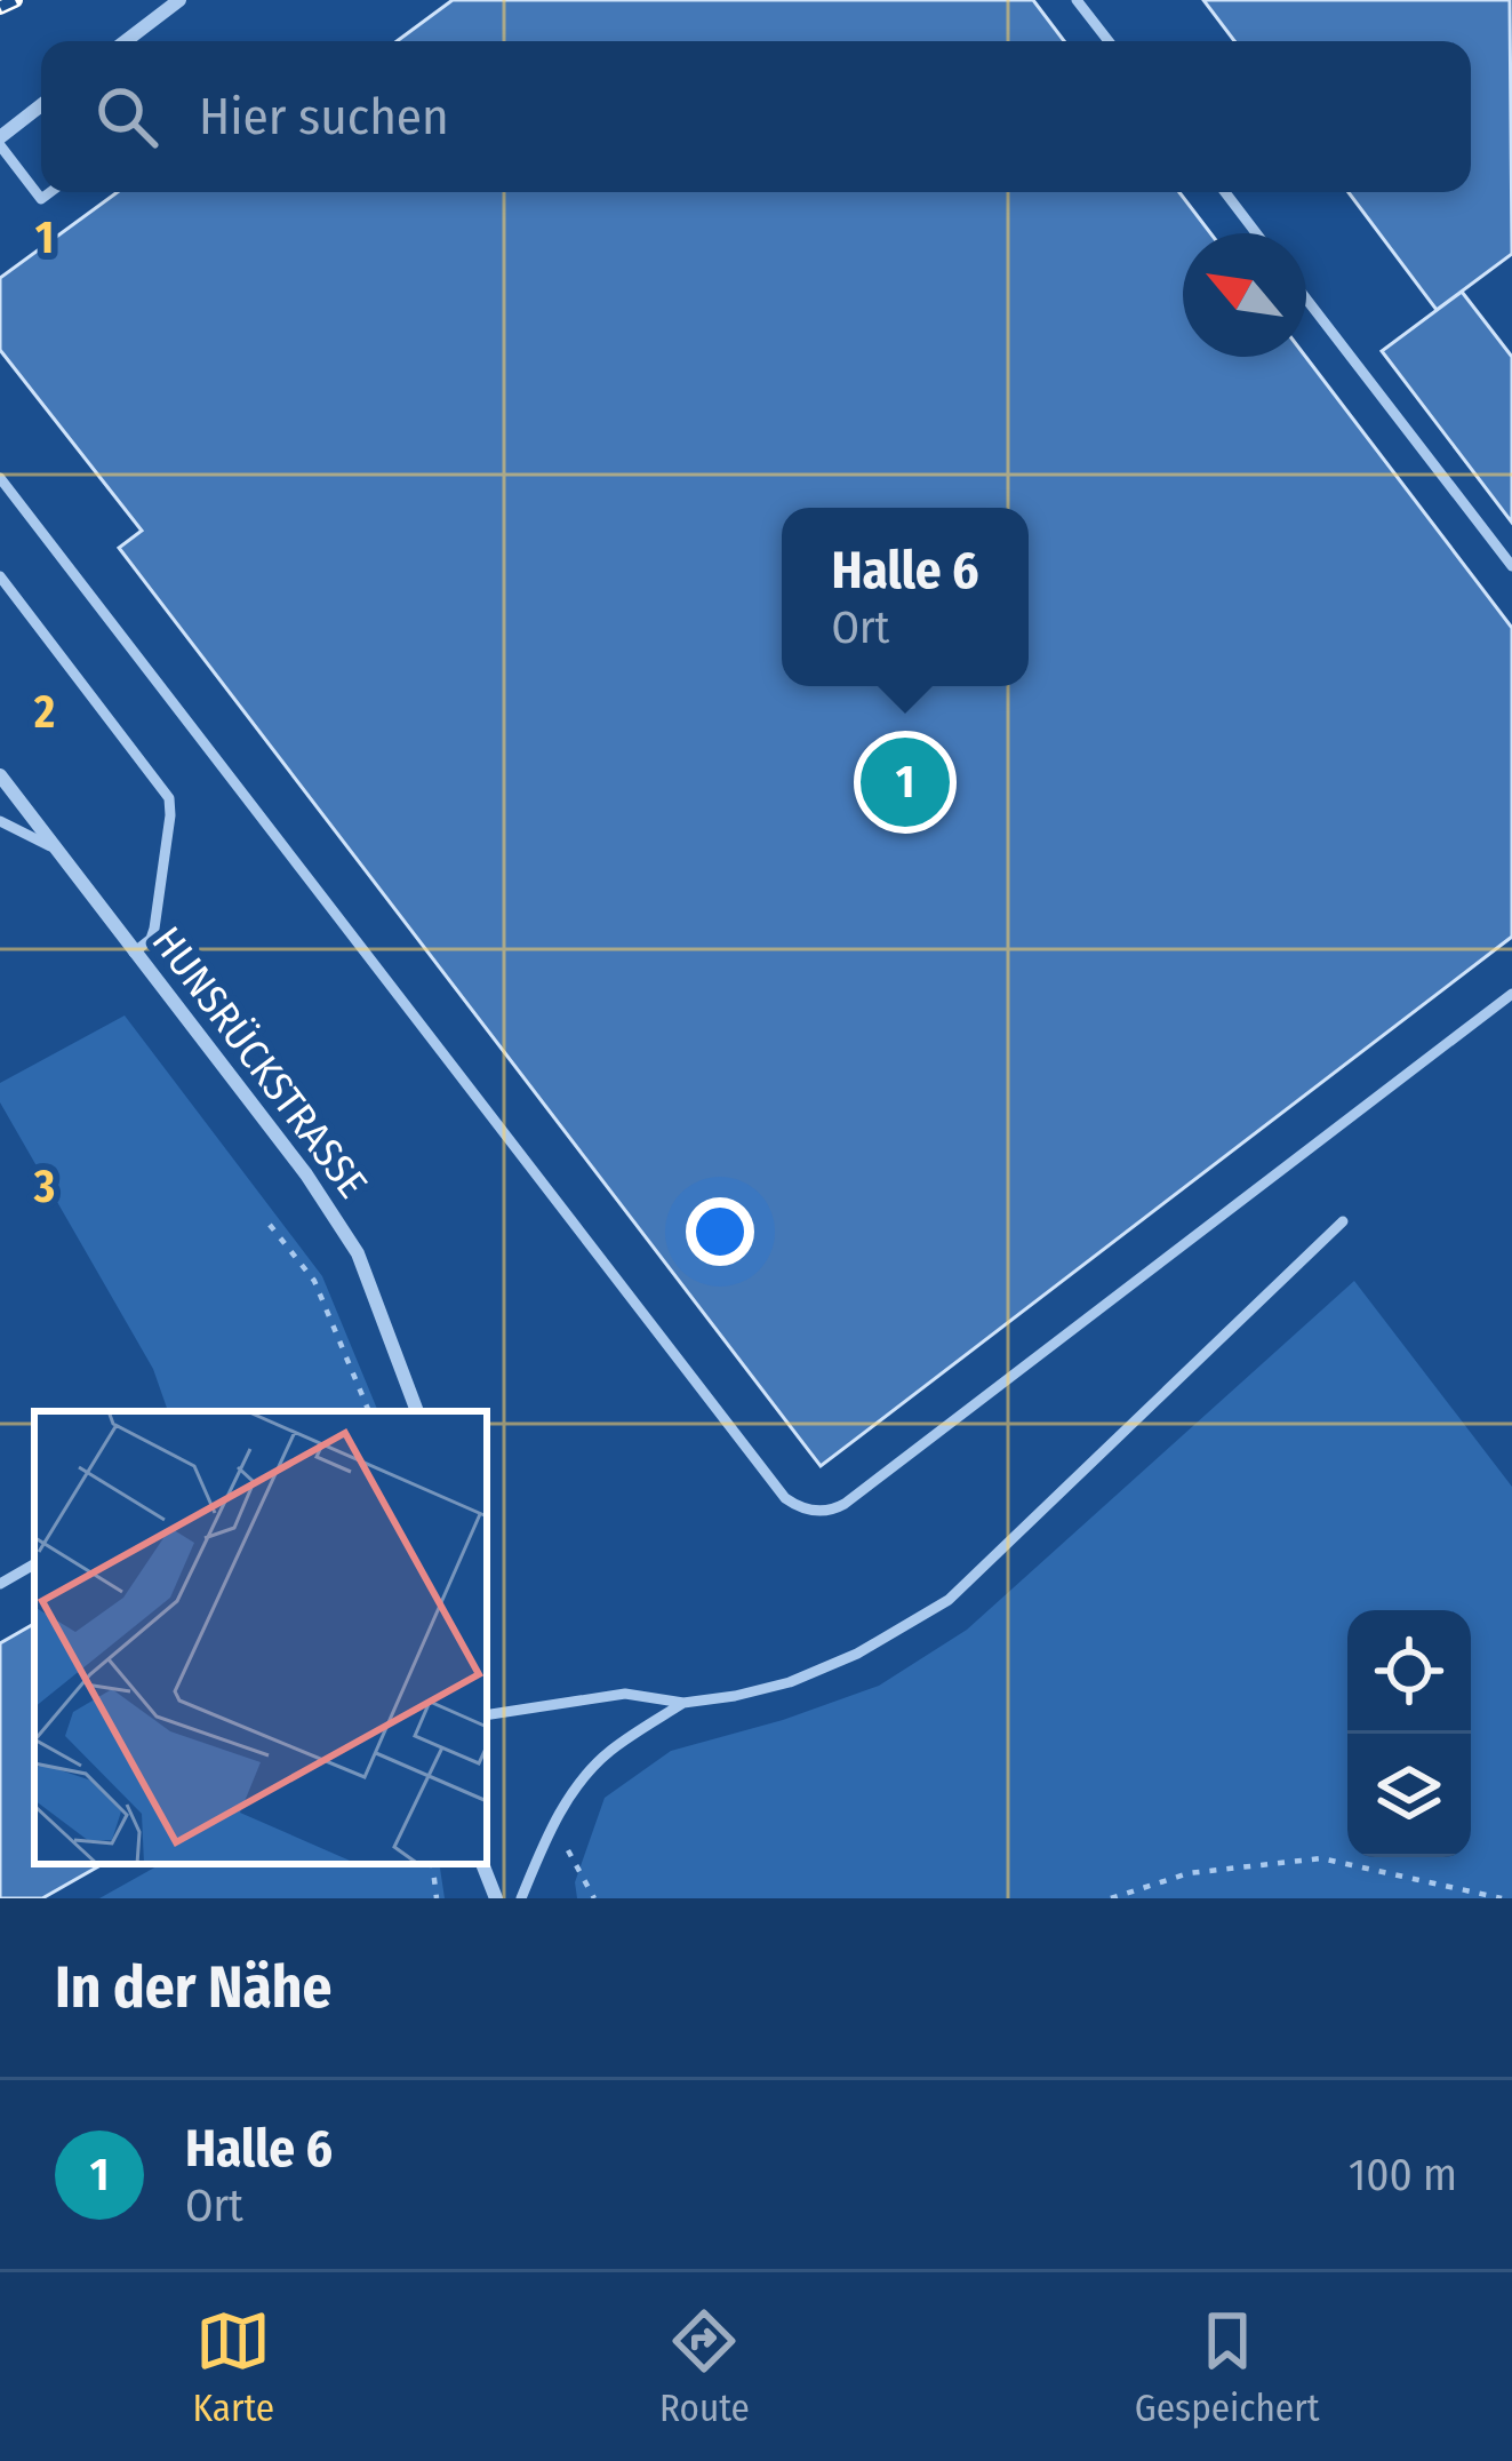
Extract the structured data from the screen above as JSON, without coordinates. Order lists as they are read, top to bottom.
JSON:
{
  "streets": {
    "street": ["HUNSRÜCKSTRASSE"]
  },
  "north": "top left",
  "page": {
    "search": "Hier suchen",
    "popup": ["Halle 6", "Ort"],
    "pins": "1",
    "heading": "In der Nähe",
    "list": [
      {
        "mark": "1",
        "name": "Halle 6",
        "note": "Ort",
        "value": "100 m"
      }
    ],
    "nav": ["Karte", "Route", "Gespeichert"]
  },
  "grid": {
    "rows": ["1", "2", "3"]
  }
}
